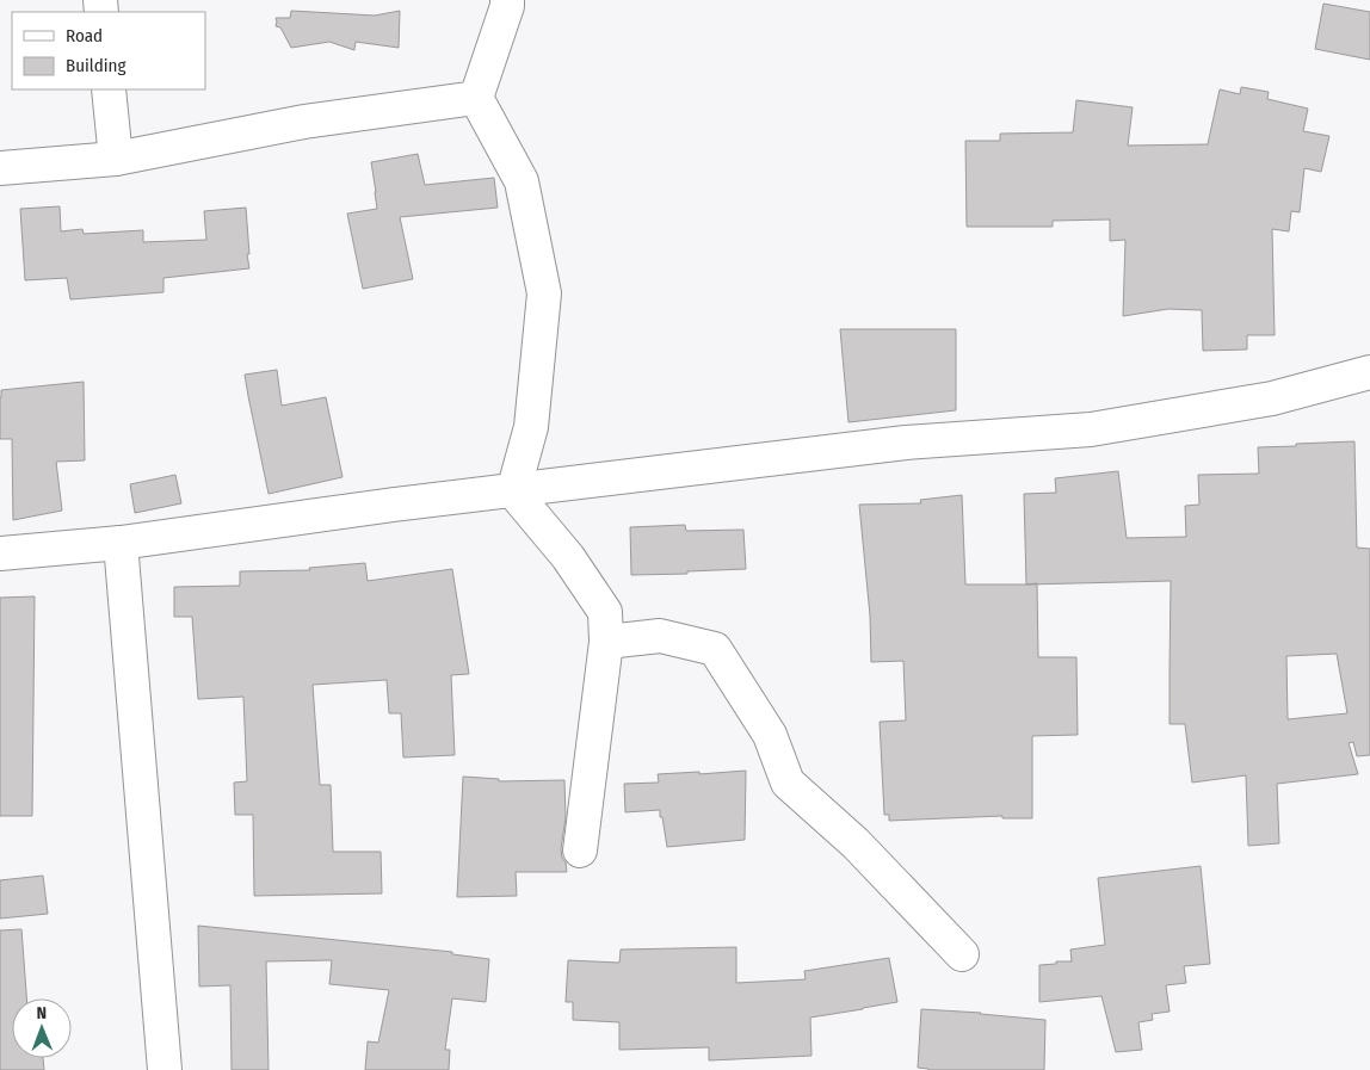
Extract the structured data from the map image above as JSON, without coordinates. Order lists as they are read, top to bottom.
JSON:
{
  "legend": ["Road", "Building"],
  "north": "top"
}
